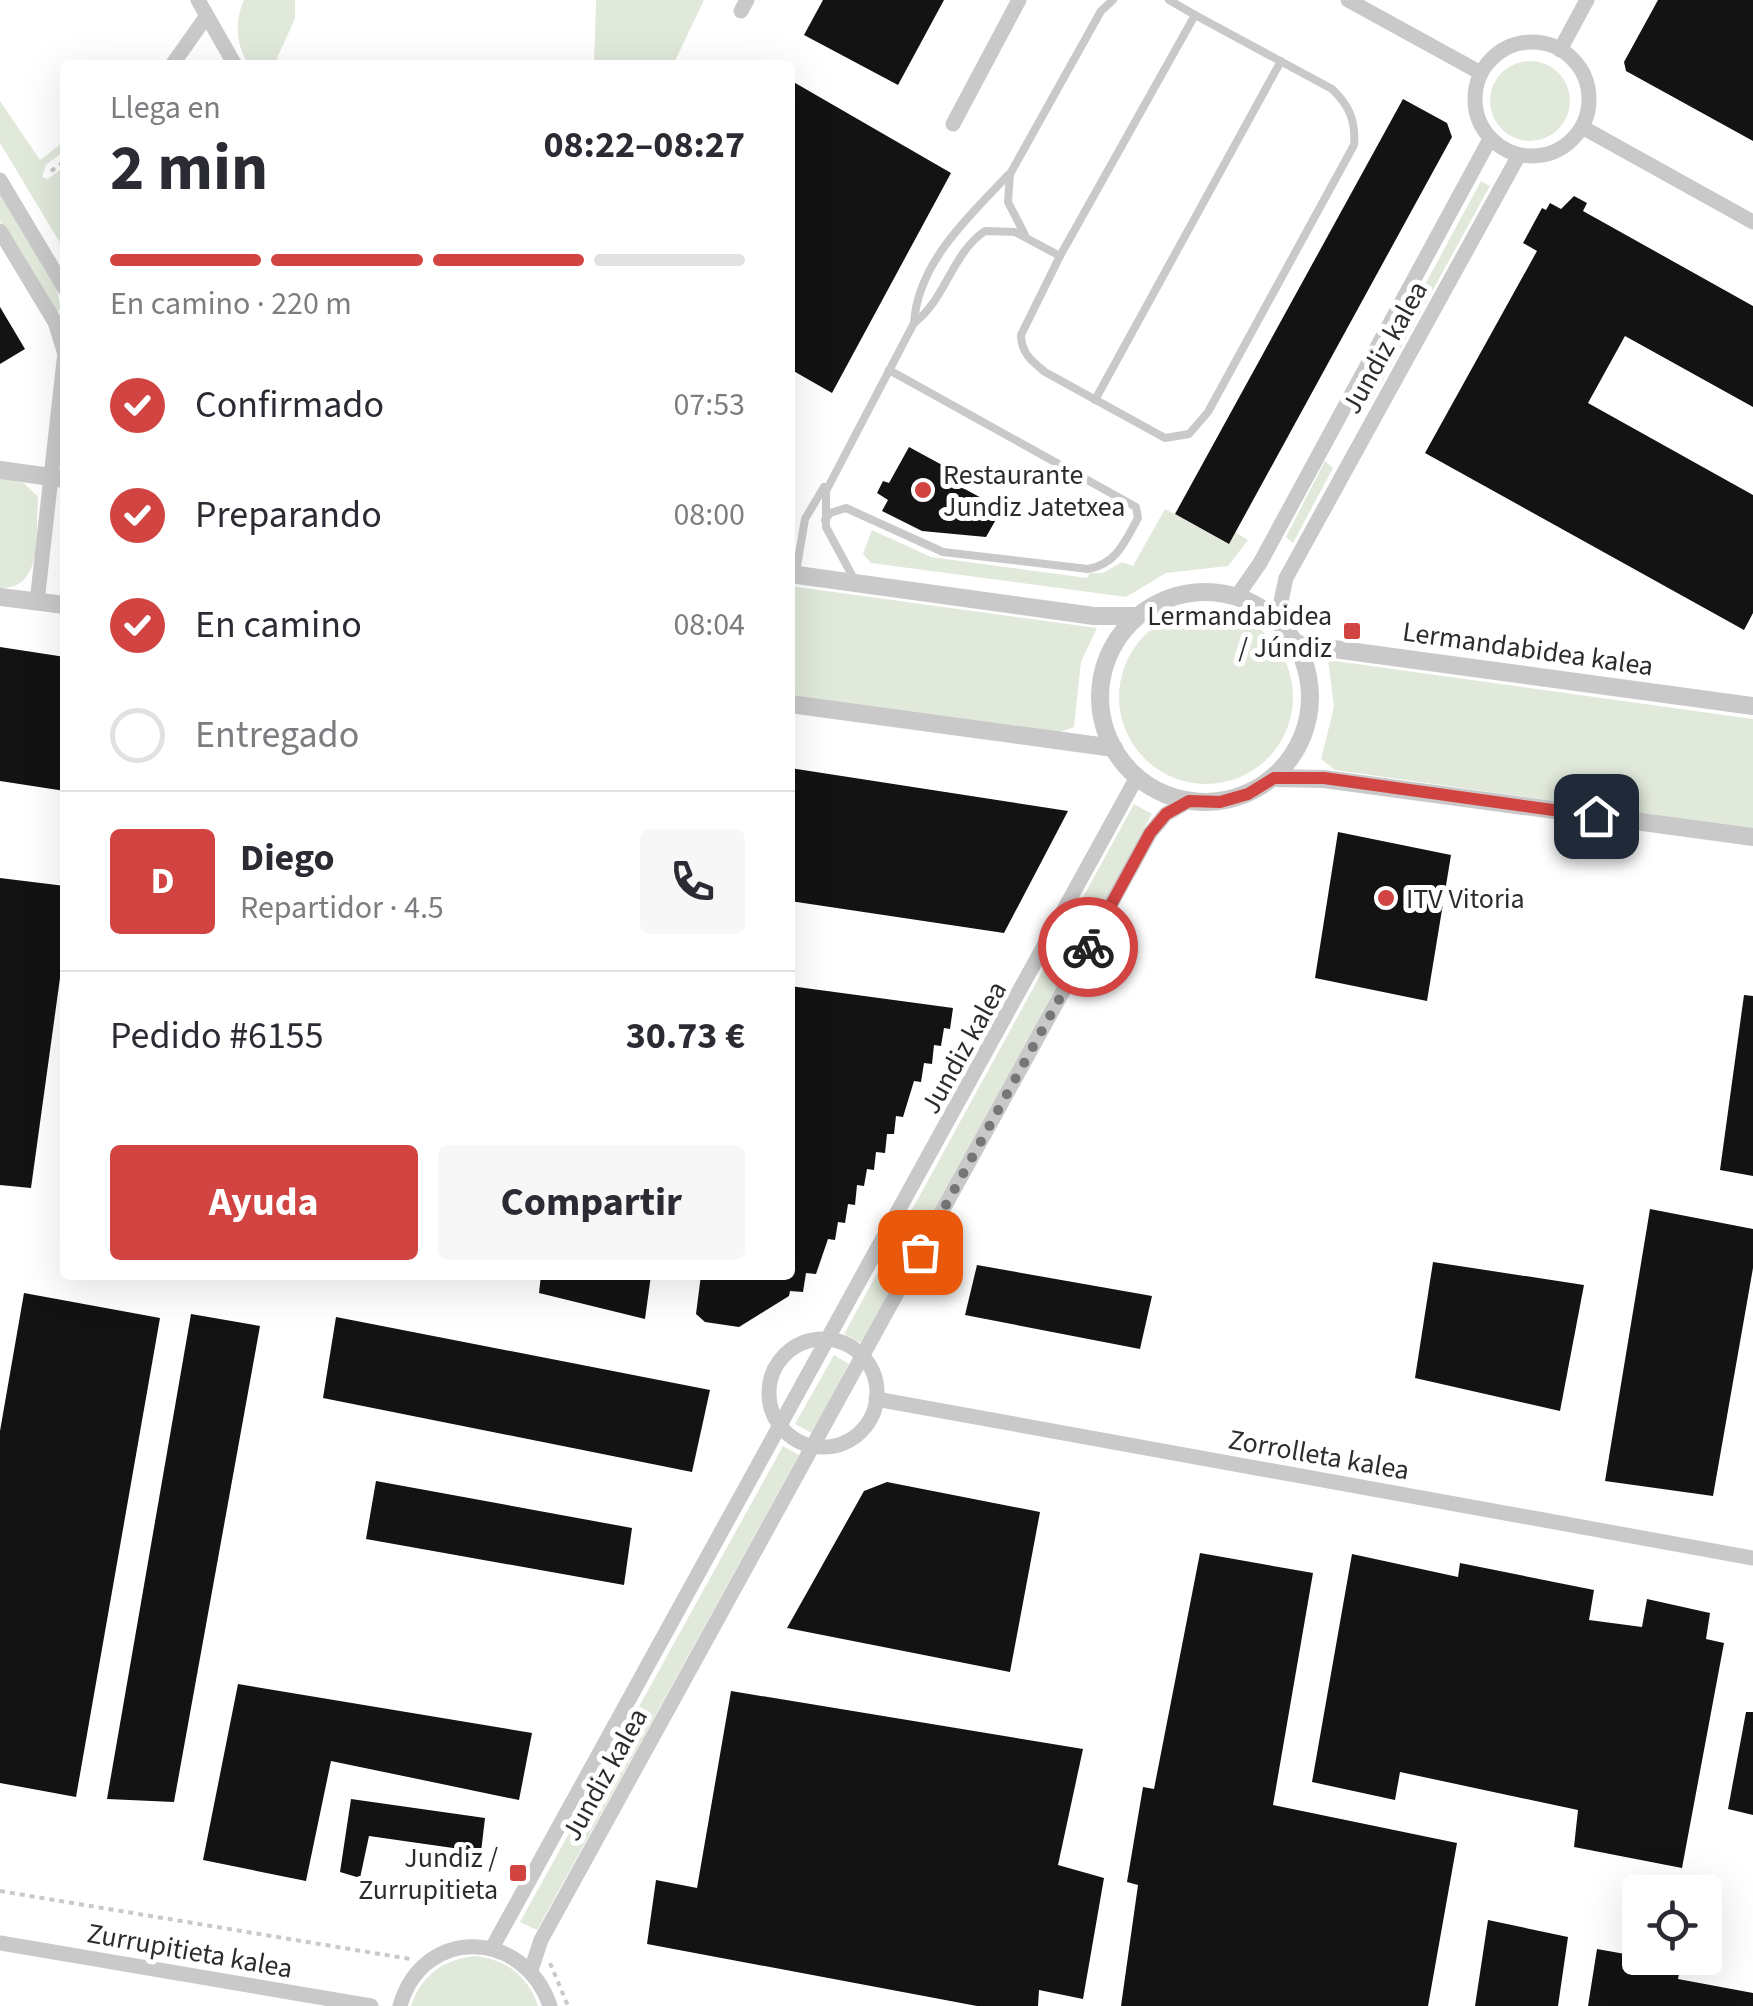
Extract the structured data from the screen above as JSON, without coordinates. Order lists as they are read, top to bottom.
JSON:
{
  "streets": {
    "street": [
      "Jundiz kalea",
      "Lermandabidea kalea",
      "Zorrolleta kalea",
      "Zurrupitieta kalea"
    ]
  },
  "crossings": [
    ["Jundiz kalea", "Lermandabidea kalea"]
  ],
  "places": {
    "other": ["Restaurante Jundiz Jatetxea", "ITV Vitoria"],
    "transit": ["Lermandabidea / Júndiz", "Jundiz / Zurrupitieta"]
  },
  "page": {
    "heading": ["2 min", "Llega en", "08:22–08:27"],
    "panel": [
      "Diego",
      "Repartidor · 4.5",
      "Pedido #6155",
      "30.73 €"
    ],
    "bar": "En camino · 220 m",
    "list": [
      ["Confirmado", "07:53"],
      ["Preparando", "08:00"],
      ["En camino", "08:04"],
      "Entregado"
    ],
    "round": "D",
    "buttons": ["Ayuda", "Compartir"]
  }
}
